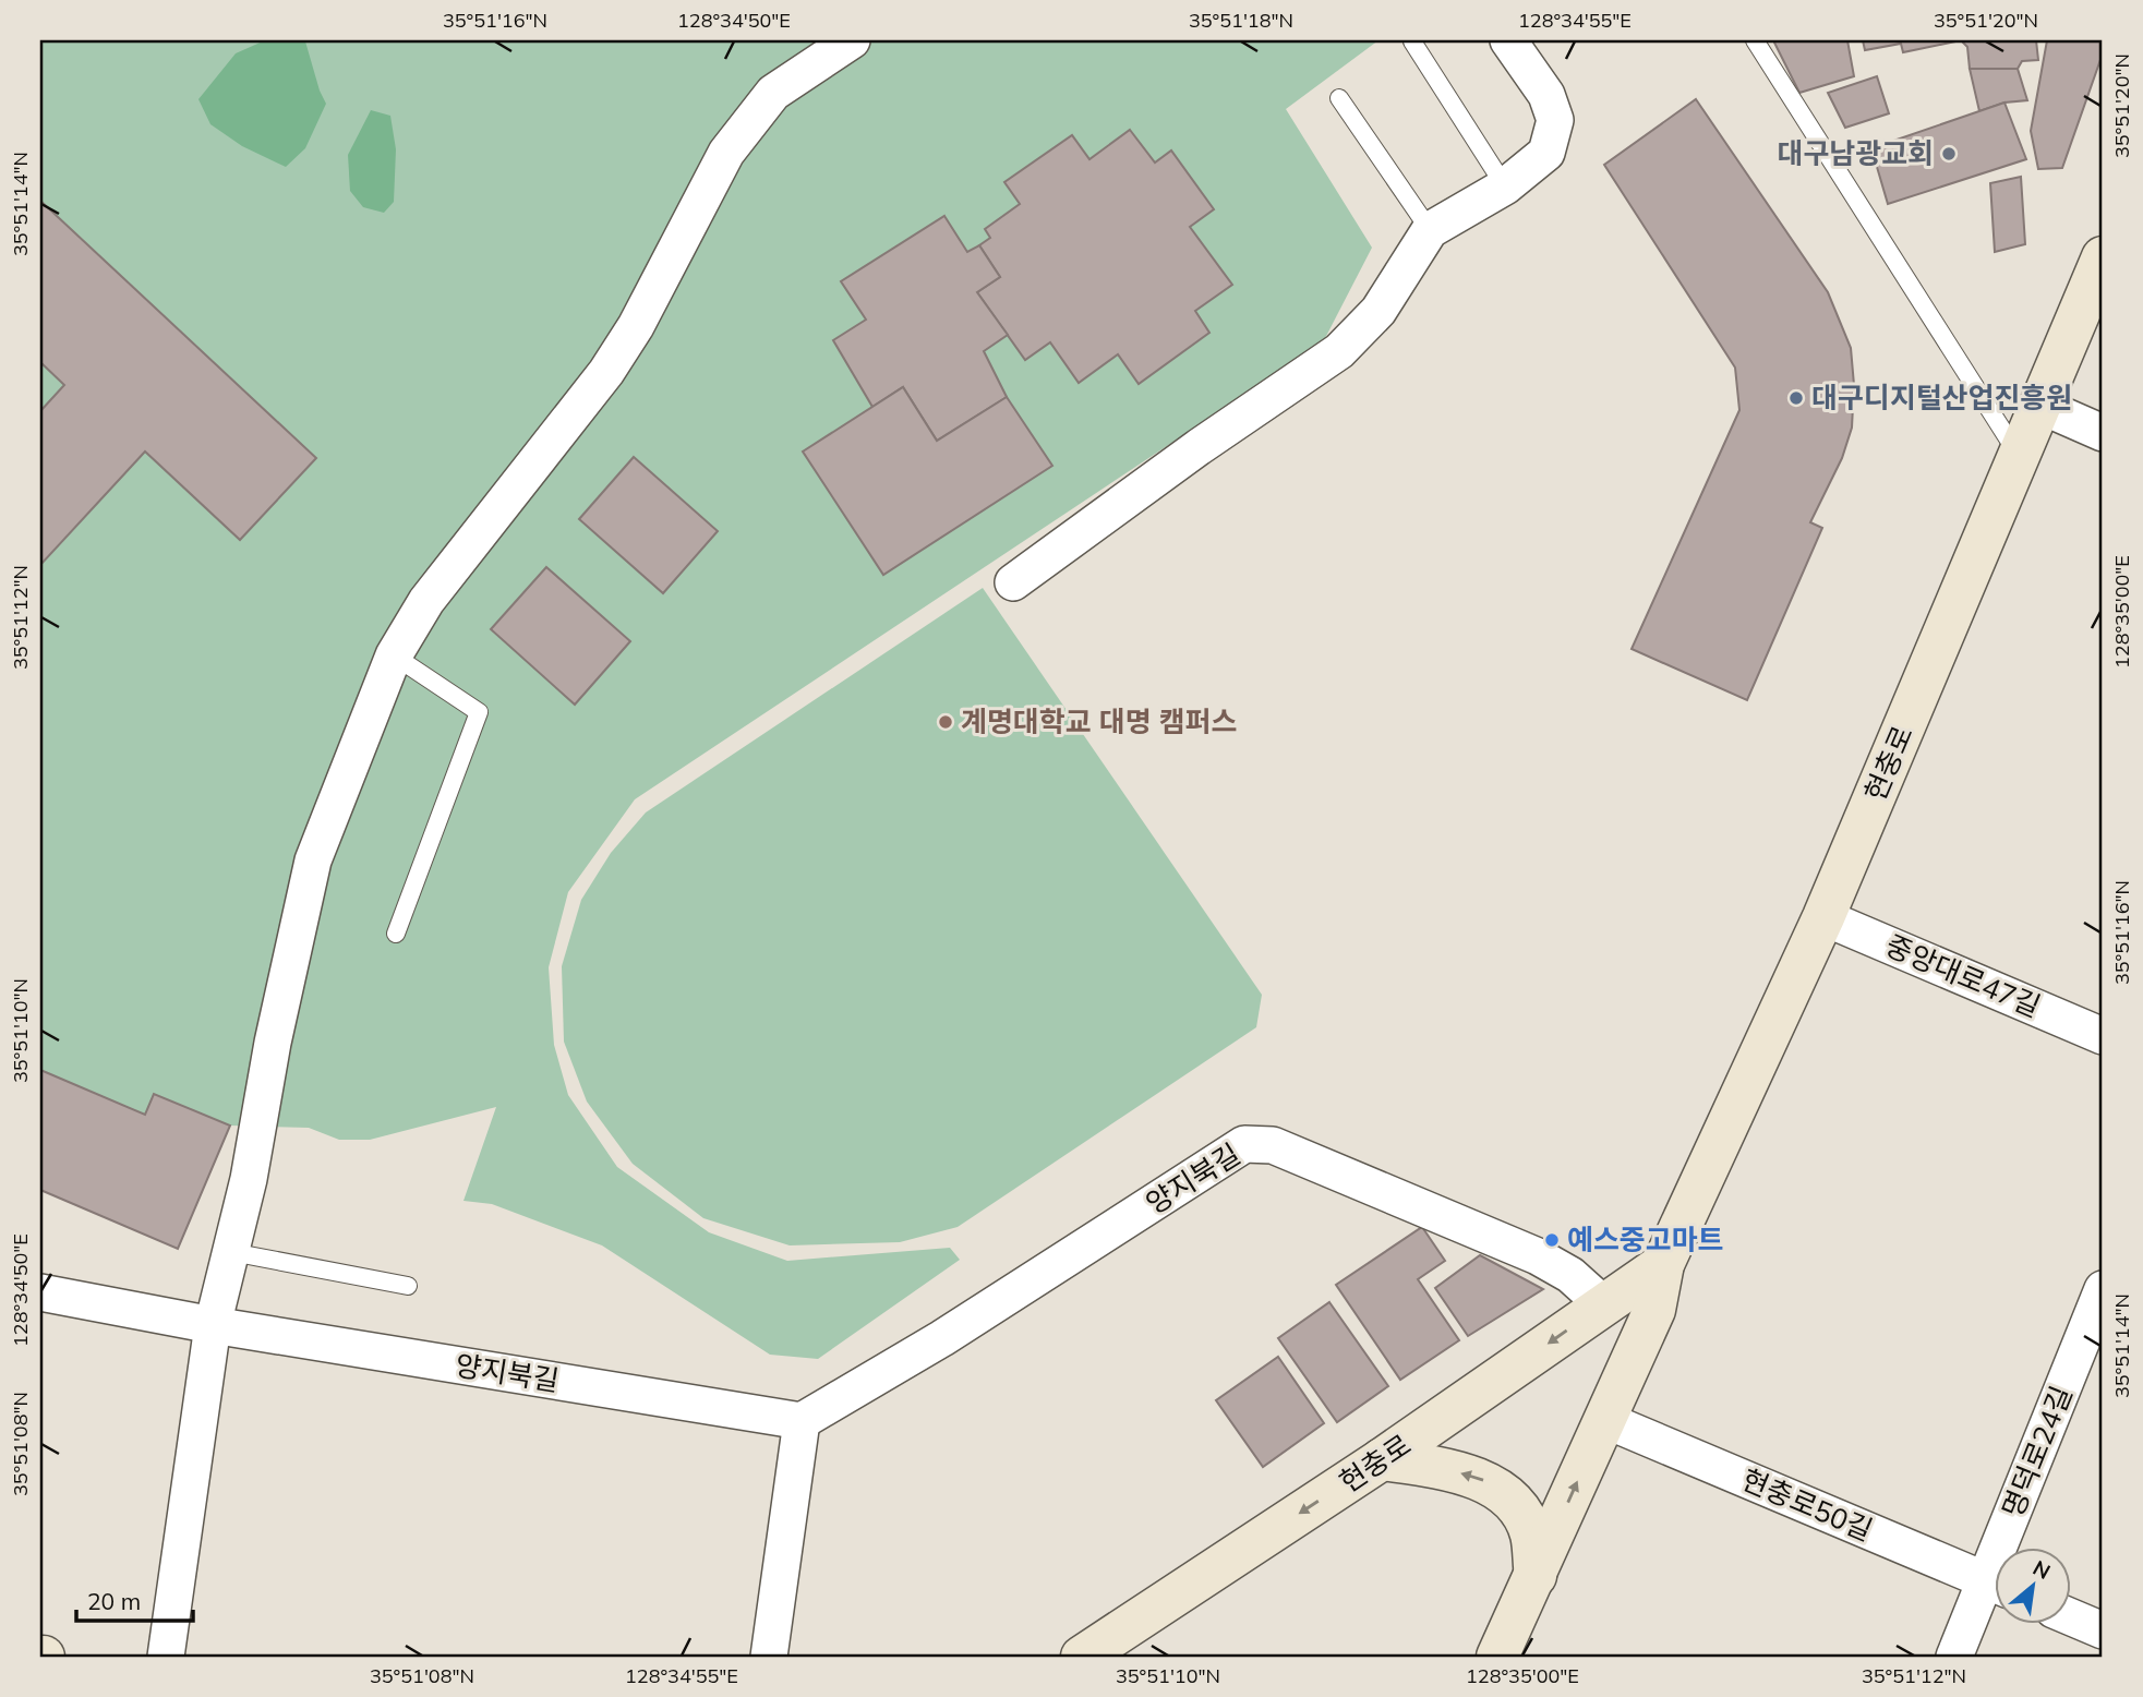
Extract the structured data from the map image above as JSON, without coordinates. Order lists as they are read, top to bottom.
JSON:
{
  "streets": {
    "main road": ["현충로"],
    "street": [
      "중앙대로47길",
      "양지북길",
      "명덕로24길",
      "현충로50길"
    ]
  },
  "crossings": [
    ["현충로", "중앙대로47길"],
    ["현충로", "양지북길"],
    ["현충로", "현충로50길"]
  ],
  "places": [
    "대구남광교회",
    "대구디지털산업진흥원",
    "계명대학교 대명 캠퍼스",
    "예스중고마트"
  ],
  "scale_bar": "20 m",
  "north": "top right",
  "coordinates": [
    "35°51'16\"N",
    "128°34'50\"E",
    "35°51'18\"N",
    "128°34'55\"E",
    "35°51'20\"N",
    "35°51'14\"N",
    "128°35'00\"E",
    "35°51'12\"N",
    "35°51'10\"N",
    "35°51'08\"N"
  ]
}
